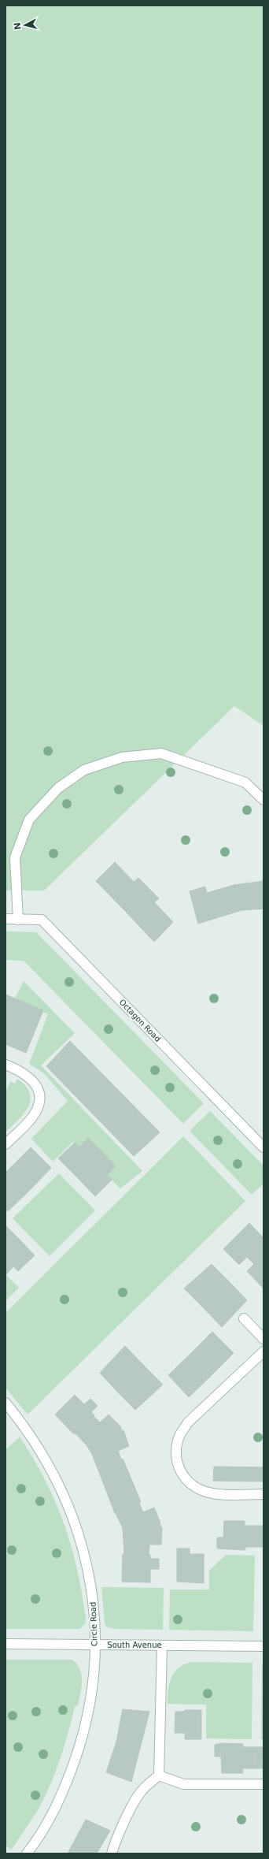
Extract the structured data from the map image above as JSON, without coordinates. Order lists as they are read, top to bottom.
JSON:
{
  "streets": {
    "street": ["Octagon Road", "Circle Road", "South Avenue"]
  },
  "crossings": [
    ["Circle Road", "South Avenue"]
  ],
  "north": "left"
}
